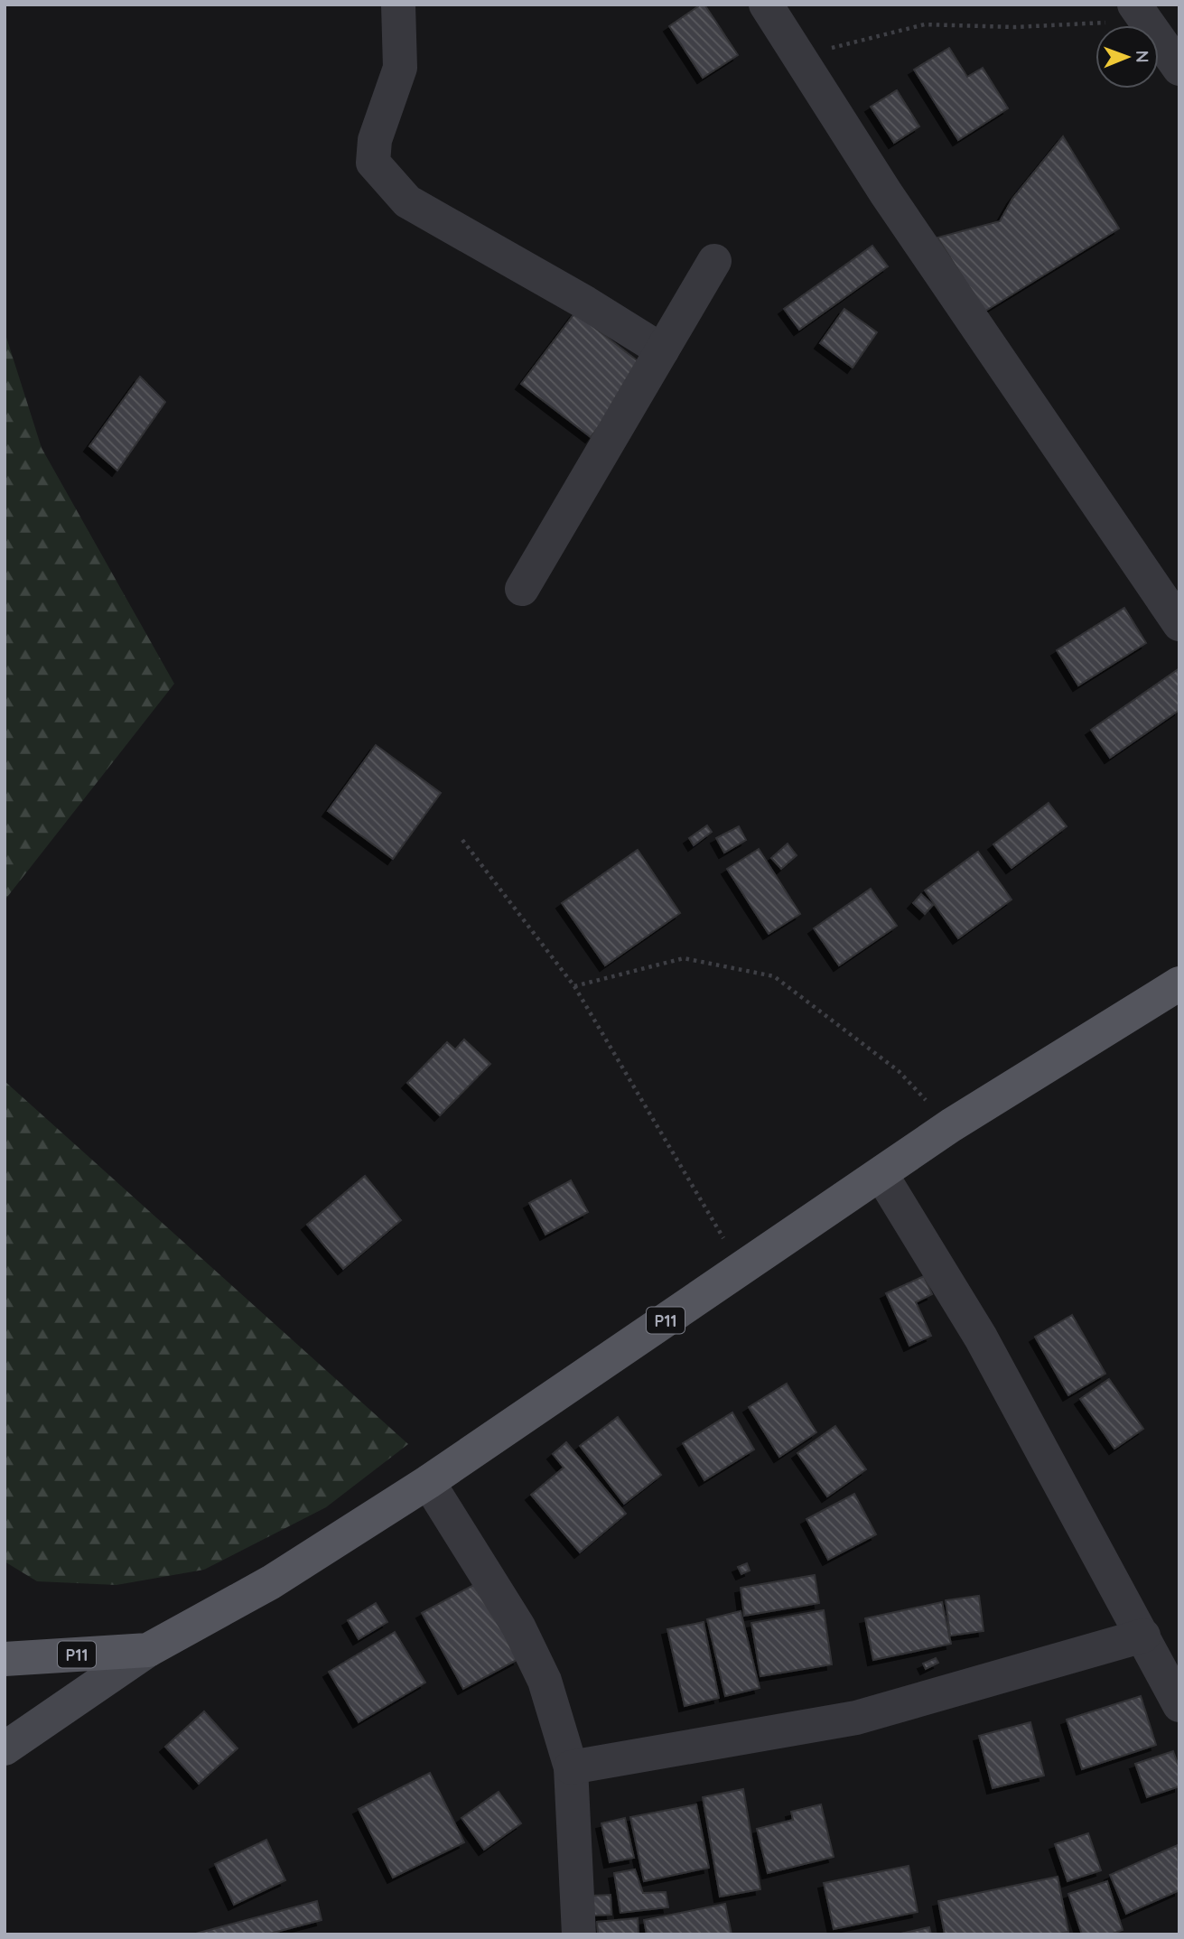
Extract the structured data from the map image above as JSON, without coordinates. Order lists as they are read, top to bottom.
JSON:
{
  "streets": {
    "main road": ["P11"]
  },
  "north": "right"
}
